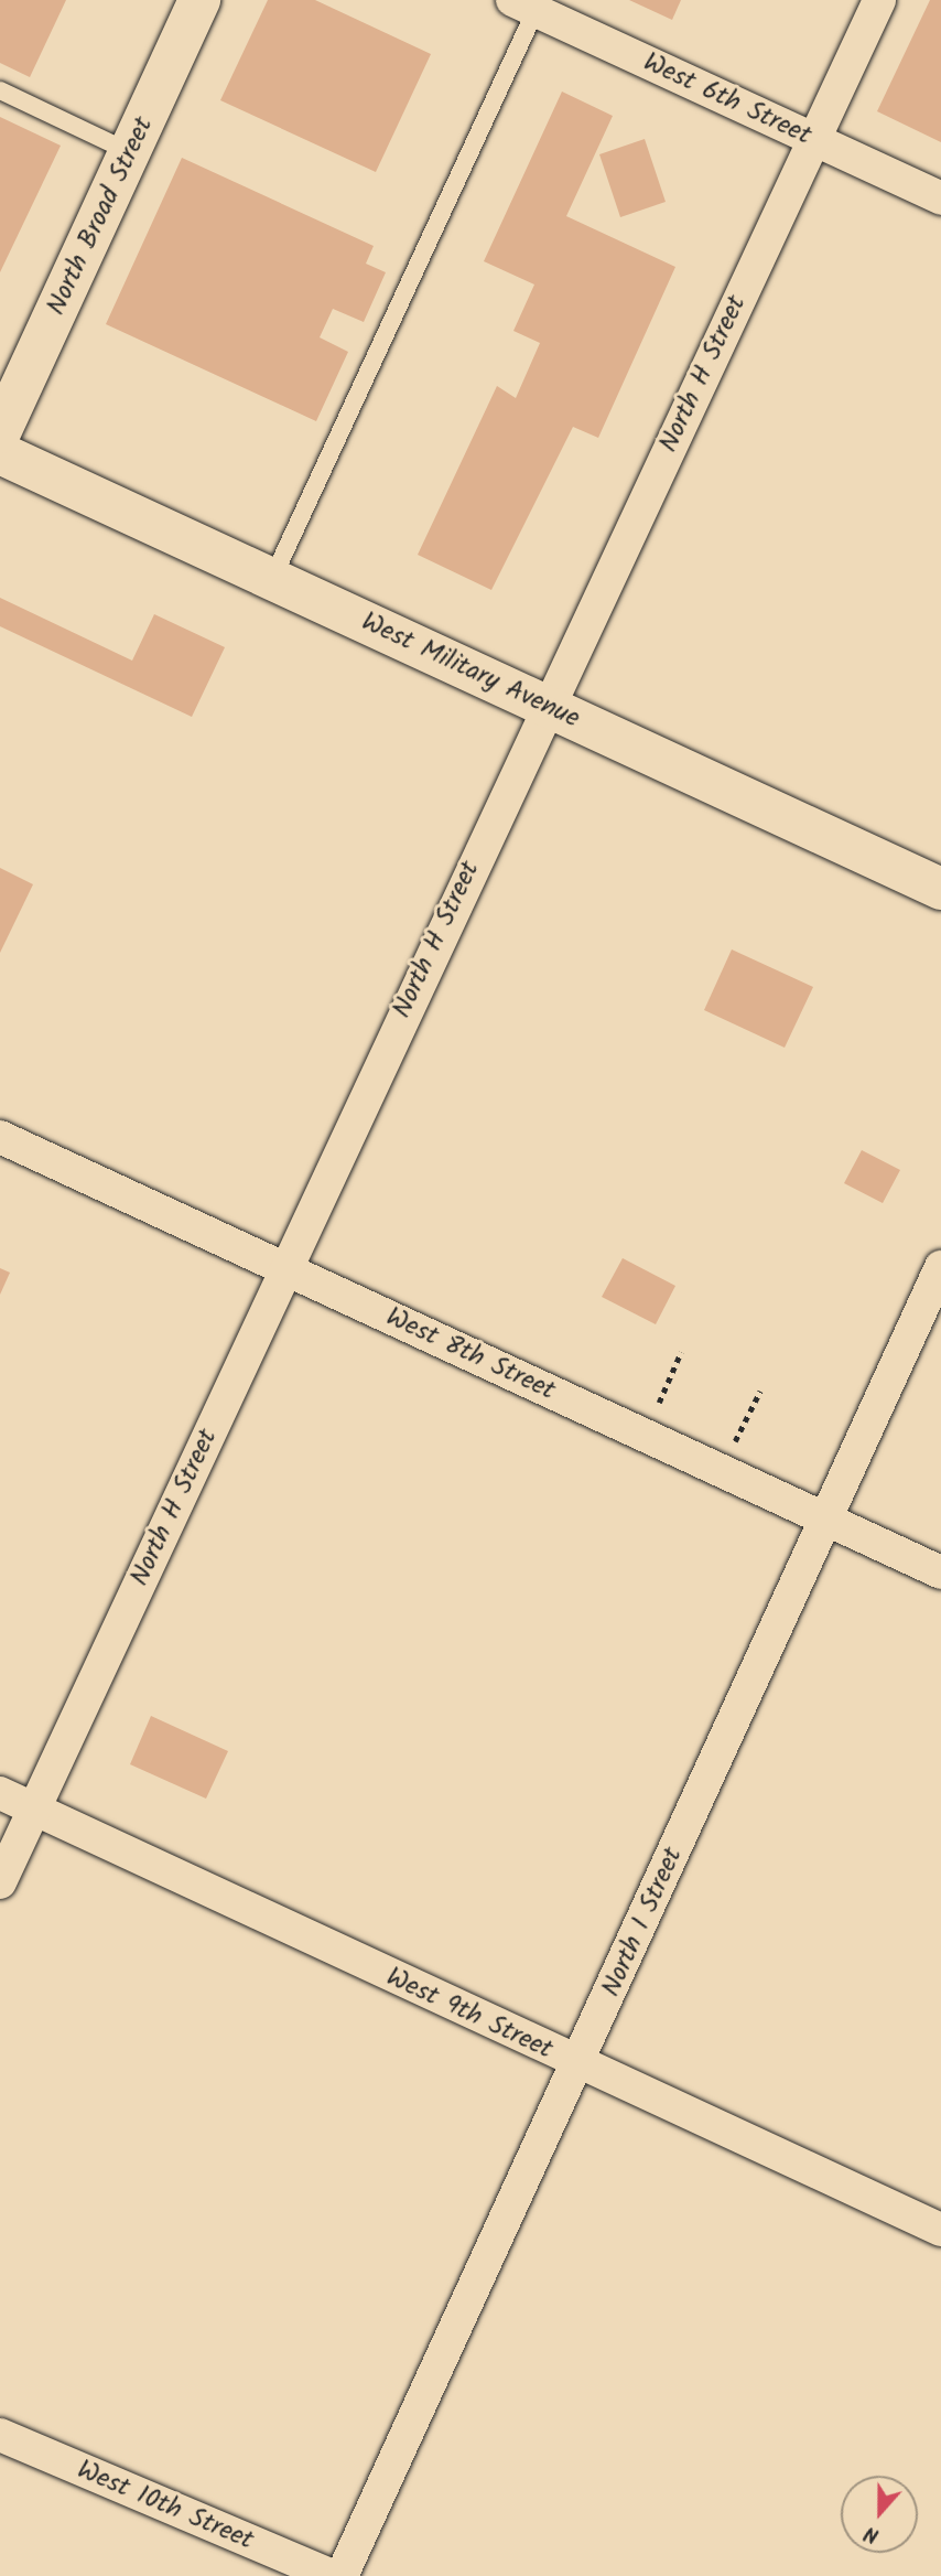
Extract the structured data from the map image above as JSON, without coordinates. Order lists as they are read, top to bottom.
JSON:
{
  "streets": {
    "main road": ["North Broad Street", "West Military Avenue"],
    "street": [
      "West 6th Street",
      "North H Street",
      "West 8th Street",
      "North I Street",
      "West 9th Street",
      "West 10th Street"
    ]
  },
  "crossings": [
    ["West 6th Street", "North H Street"],
    ["North H Street", "West Military Avenue"],
    ["North H Street", "West 8th Street"],
    ["North H Street", "West 9th Street"],
    ["West 8th Street", "North I Street"],
    ["North I Street", "West 9th Street"]
  ],
  "north": "bottom"
}
